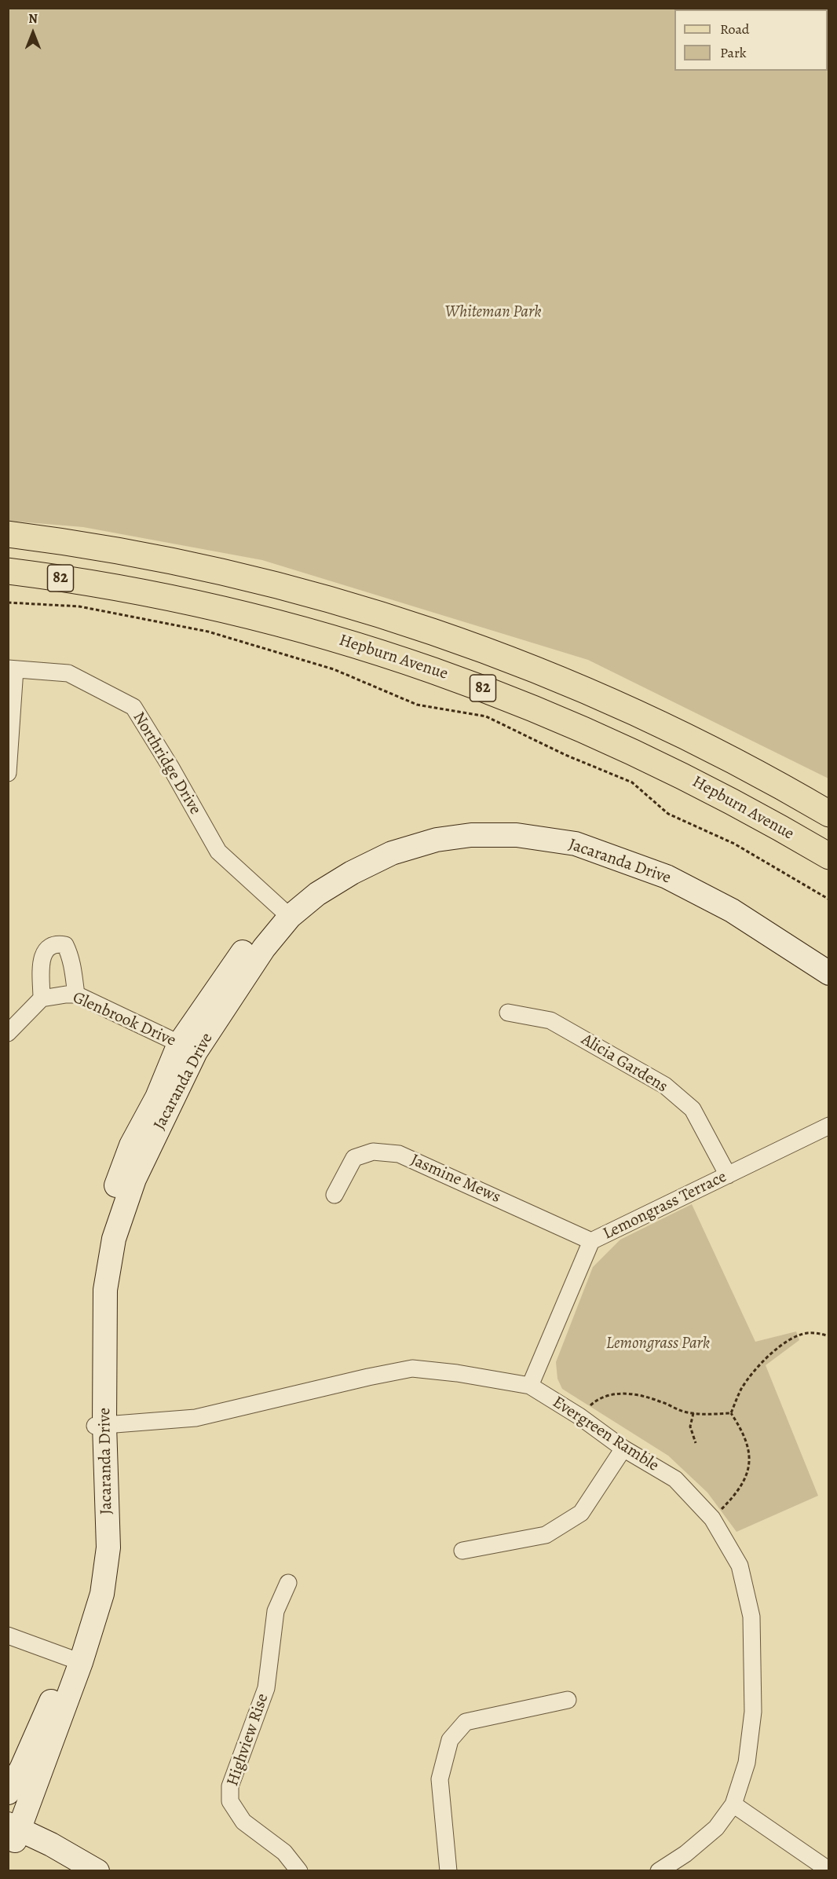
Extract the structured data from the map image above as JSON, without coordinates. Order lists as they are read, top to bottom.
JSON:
{
  "streets": {
    "main road": ["82", "Hepburn Avenue"],
    "street": [
      "Northridge Drive",
      "Jacaranda Drive",
      "Glenbrook Drive",
      "Alicia Gardens",
      "Jasmine Mews",
      "Lemongrass Terrace",
      "Evergreen Ramble",
      "Highview Rise"
    ]
  },
  "crossings": [
    ["Northridge Drive", "Jacaranda Drive"],
    ["Jacaranda Drive", "Glenbrook Drive"],
    ["Jacaranda Drive", "Evergreen Ramble"],
    ["Alicia Gardens", "Lemongrass Terrace"],
    ["Jasmine Mews", "Lemongrass Terrace"],
    ["Lemongrass Terrace", "Evergreen Ramble"]
  ],
  "parks": ["Whiteman Park", "Lemongrass Park"],
  "legend": ["Road", "Park"],
  "north": "top"
}
